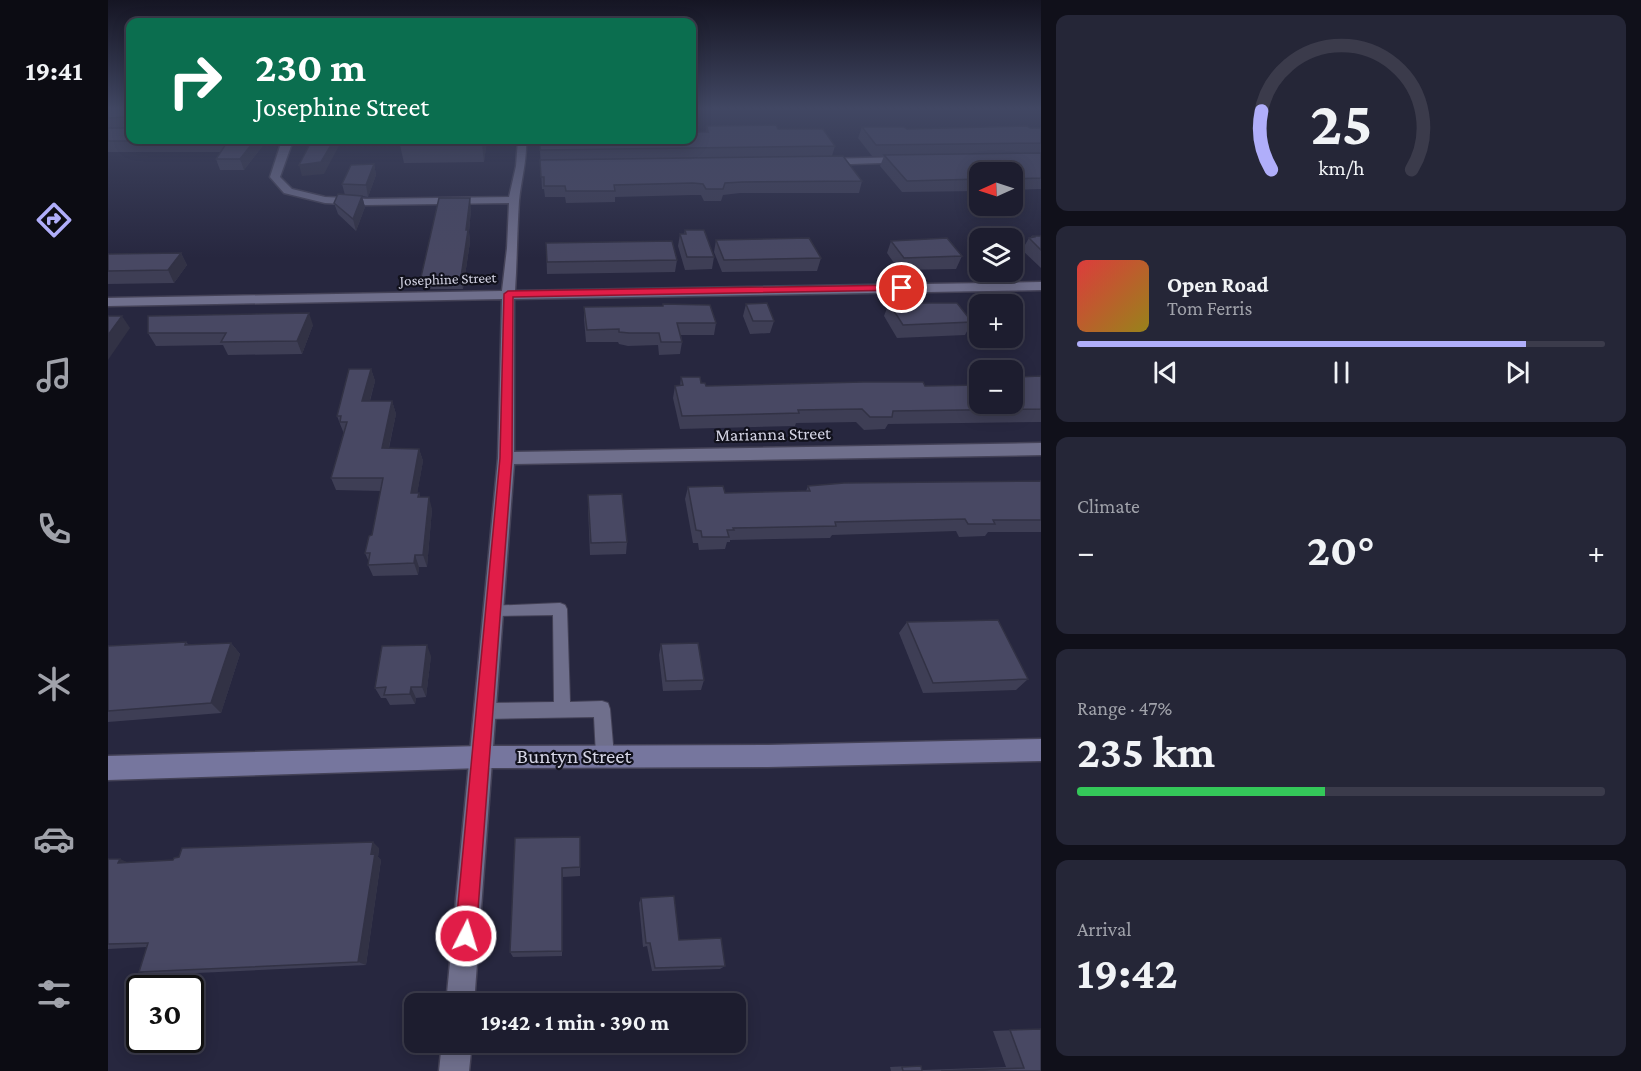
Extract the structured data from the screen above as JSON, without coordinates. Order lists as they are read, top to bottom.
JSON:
{
  "streets": {
    "street": ["Josephine Street", "Marianna Street", "Buntyn Street"]
  },
  "north": "left",
  "page": {
    "tabs": "19:41",
    "turn": ["230 m", "Josephine Street"],
    "map_buttons": ["+", "−"],
    "song": ["Open Road", "Tom Ferris"],
    "tile": [
      "Climate",
      ["Range · 47%", "235 km"],
      ["Arrival", "19:42"]
    ],
    "heat": ["−", "20°", "+"],
    "limit": "30",
    "trip": "19:42 · 1 min · 390 m",
    "gauge": ["25", "km/h"]
  }
}
